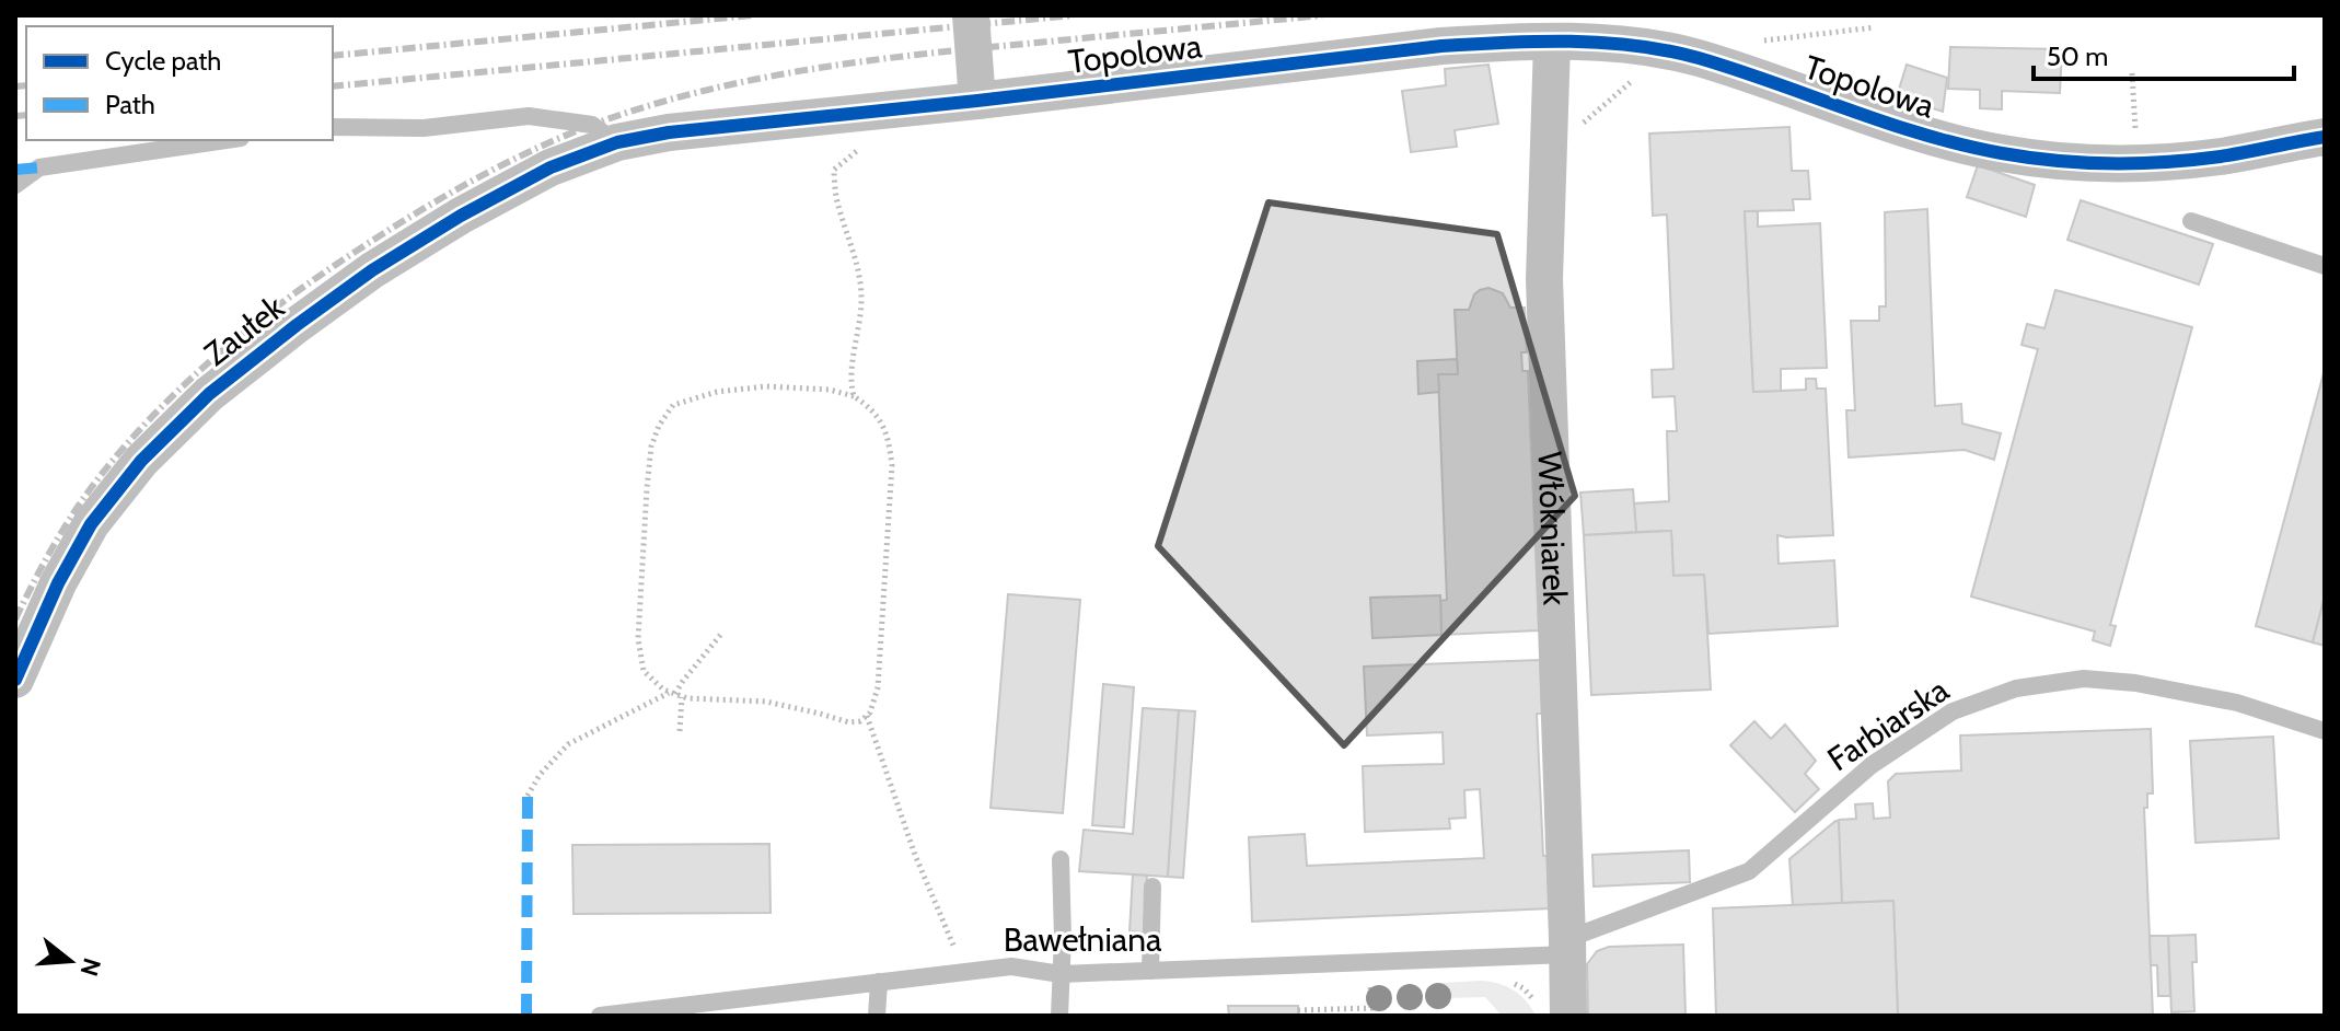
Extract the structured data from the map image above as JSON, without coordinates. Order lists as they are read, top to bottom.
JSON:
{
  "streets": {
    "street": ["Topolowa", "Zaułek", "Włókniarek"],
    "lane": ["Farbiarska", "Bawełniana"]
  },
  "crossings": [
    ["Topolowa", "Zaułek"],
    ["Topolowa", "Włókniarek"],
    ["Włókniarek", "Farbiarska"],
    ["Włókniarek", "Bawełniana"],
    ["Farbiarska", "Bawełniana"]
  ],
  "legend": ["Cycle path", "Path"],
  "scale_bar": "50 m",
  "north": "right"
}
